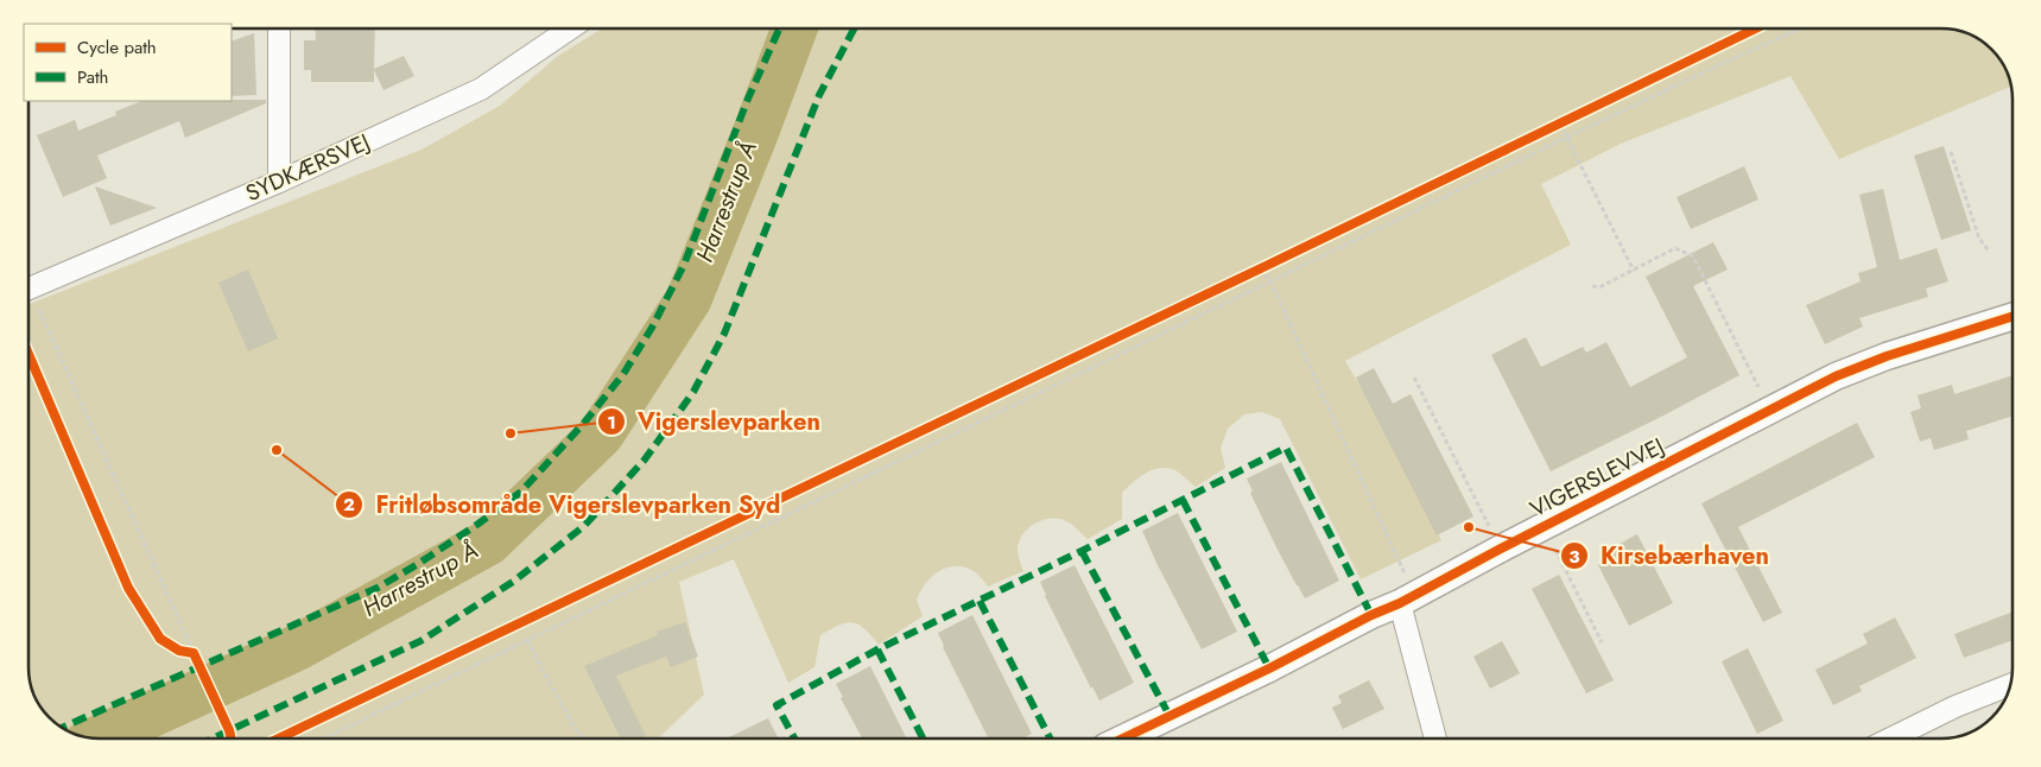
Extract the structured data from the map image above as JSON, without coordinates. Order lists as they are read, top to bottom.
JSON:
{
  "streets": {
    "street": ["SYDKÆRSVEJ", "VIGERSLEVVEJ"]
  },
  "water": ["Harrestrup Å"],
  "places": ["Vigerslevparken", "Fritløbsområde Vigerslevparken Syd", "Kirsebærhaven"],
  "legend": ["Cycle path", "Path"]
}
